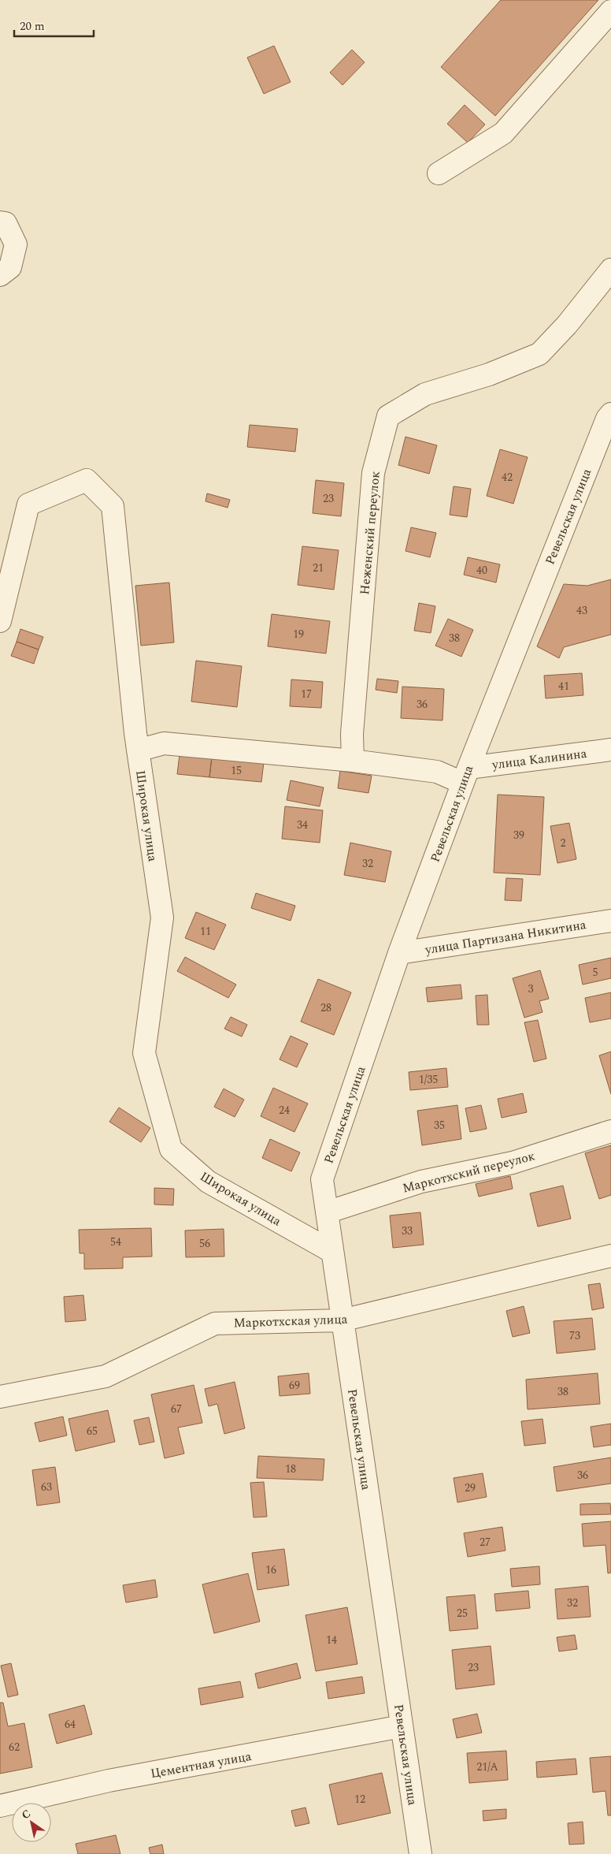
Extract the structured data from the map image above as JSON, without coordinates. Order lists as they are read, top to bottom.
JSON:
{
  "streets": {
    "street": [
      "Ревельская улица",
      "Неженский переулок",
      "улица Калинина",
      "Широкая улица",
      "улица Партизана Никитина",
      "Маркотхский переулок",
      "Маркотхская улица",
      "Цементная улица"
    ]
  },
  "crossings": [
    ["Ревельская улица", "улица Калинина"],
    ["Ревельская улица", "Широкая улица"],
    ["Ревельская улица", "улица Партизана Никитина"],
    ["Ревельская улица", "Маркотхский переулок"],
    ["Ревельская улица", "Маркотхская улица"],
    ["Ревельская улица", "Цементная улица"]
  ],
  "house_numbers": [
    "42",
    "23",
    "21",
    "40",
    "43",
    "19",
    "38",
    "41",
    "17",
    "36",
    "15",
    "34",
    "39",
    "2",
    "32",
    "11",
    "5",
    "3",
    "28",
    "1/35",
    "24",
    "35",
    "33",
    "54",
    "56",
    "73",
    "69",
    "38",
    "67",
    "65",
    "18",
    "36",
    "63",
    "29",
    "27",
    "16",
    "32",
    "25",
    "14",
    "23",
    "64",
    "62",
    "21/А",
    "12"
  ],
  "scale_bar": "20 m",
  "north": "top left"
}
